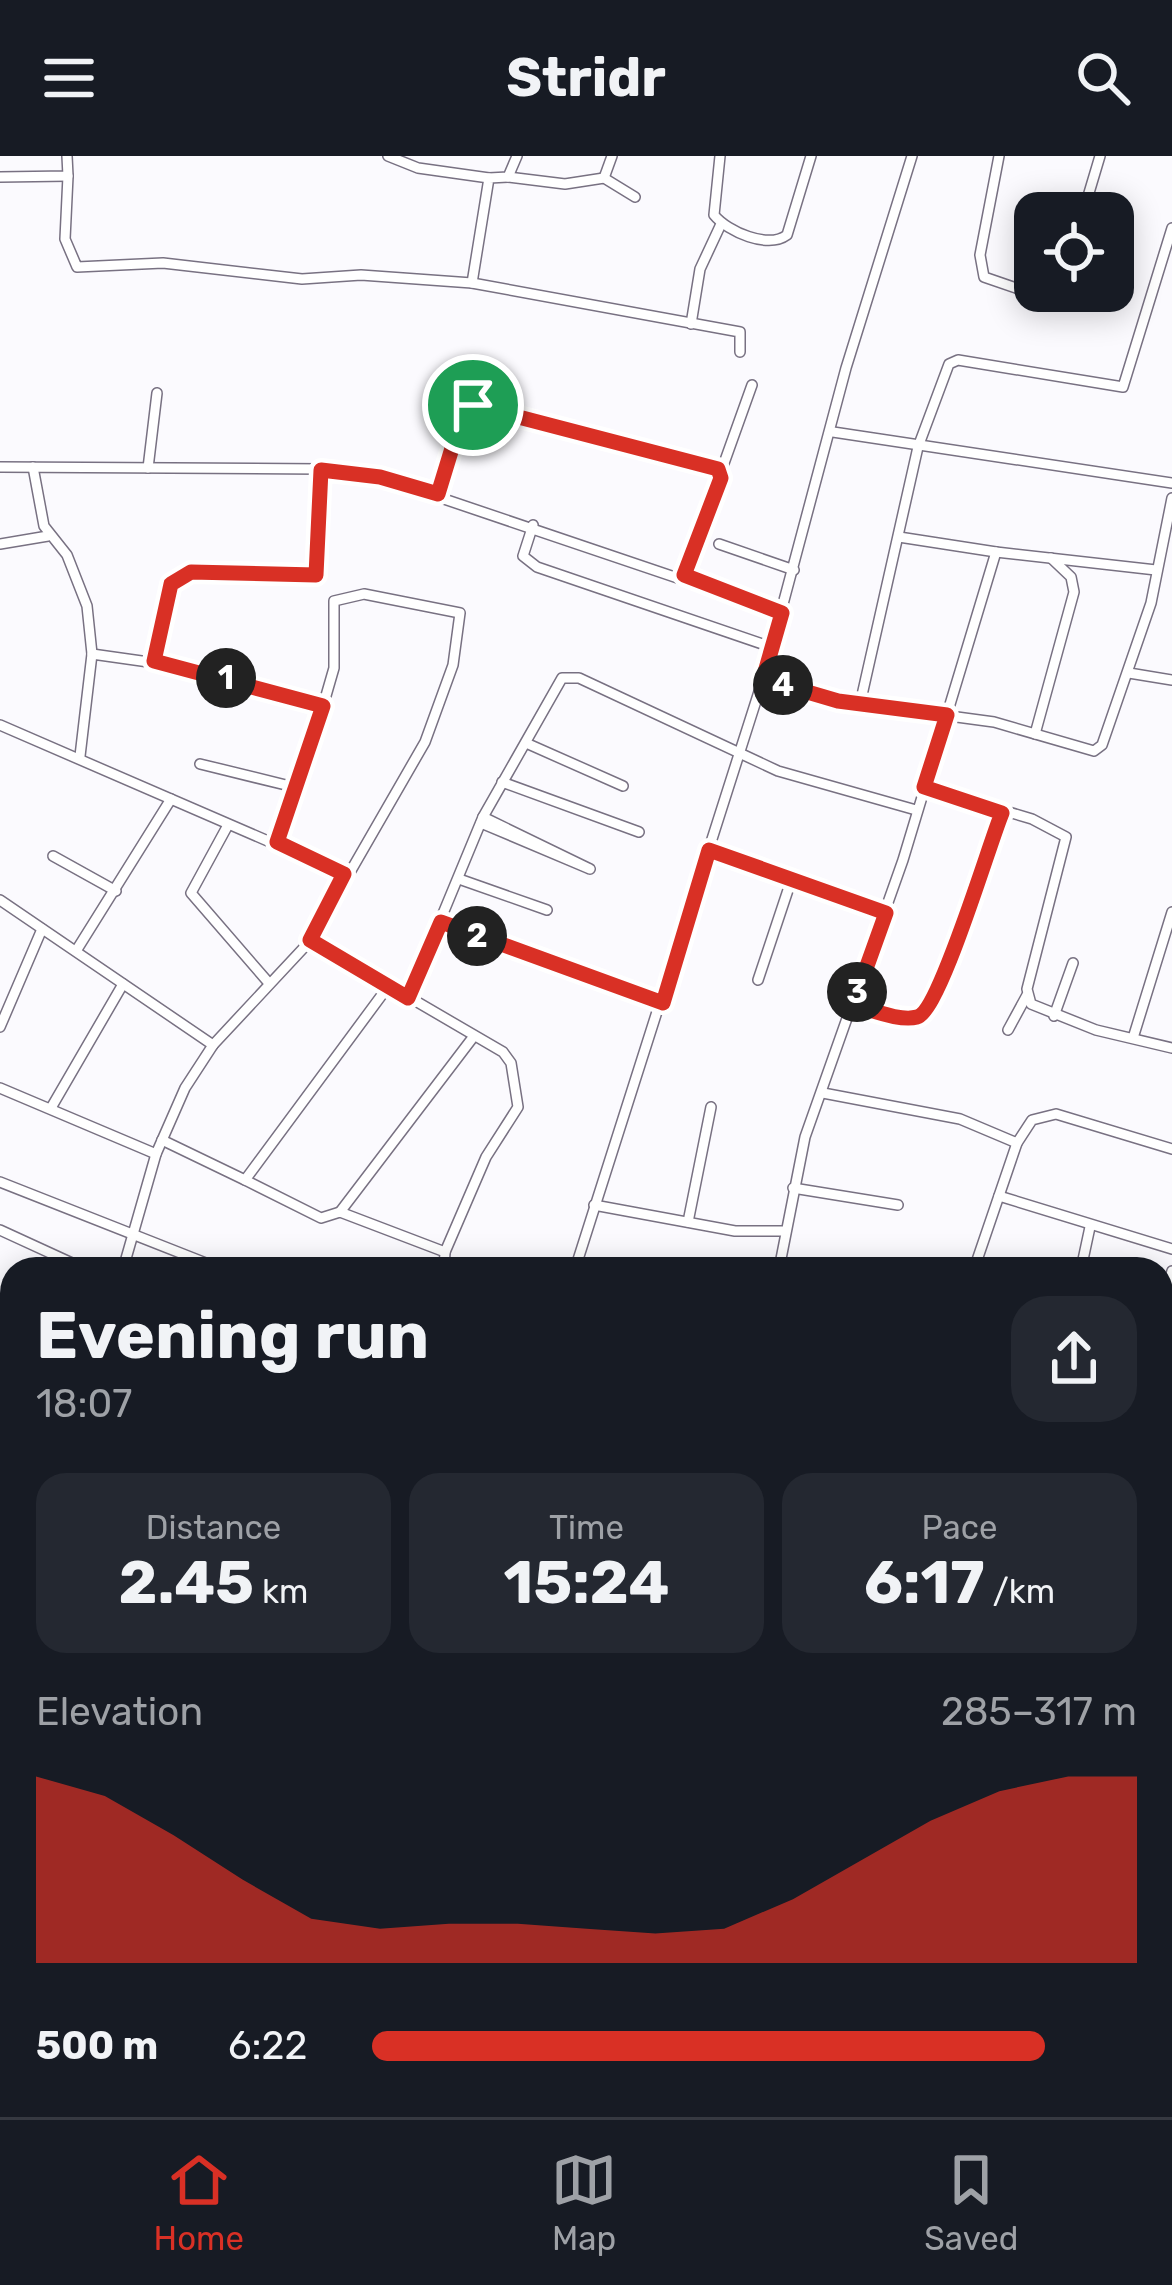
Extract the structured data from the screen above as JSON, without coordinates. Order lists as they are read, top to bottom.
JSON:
{
  "page": {
    "header": "Stridr",
    "pins": [
      "1",
      "4",
      "2",
      "3"
    ],
    "heading": ["Evening run", "18:07"],
    "stats": [
      ["Distance", "2.45 km"],
      ["Time", "15:24"],
      ["Pace", "6:17 /km"]
    ],
    "chart": ["Elevation", "285–317 m"],
    "list": [
      {
        "name": "500 m",
        "note": "6:22"
      }
    ],
    "tabs": ["Home", "Map", "Saved"]
  }
}
